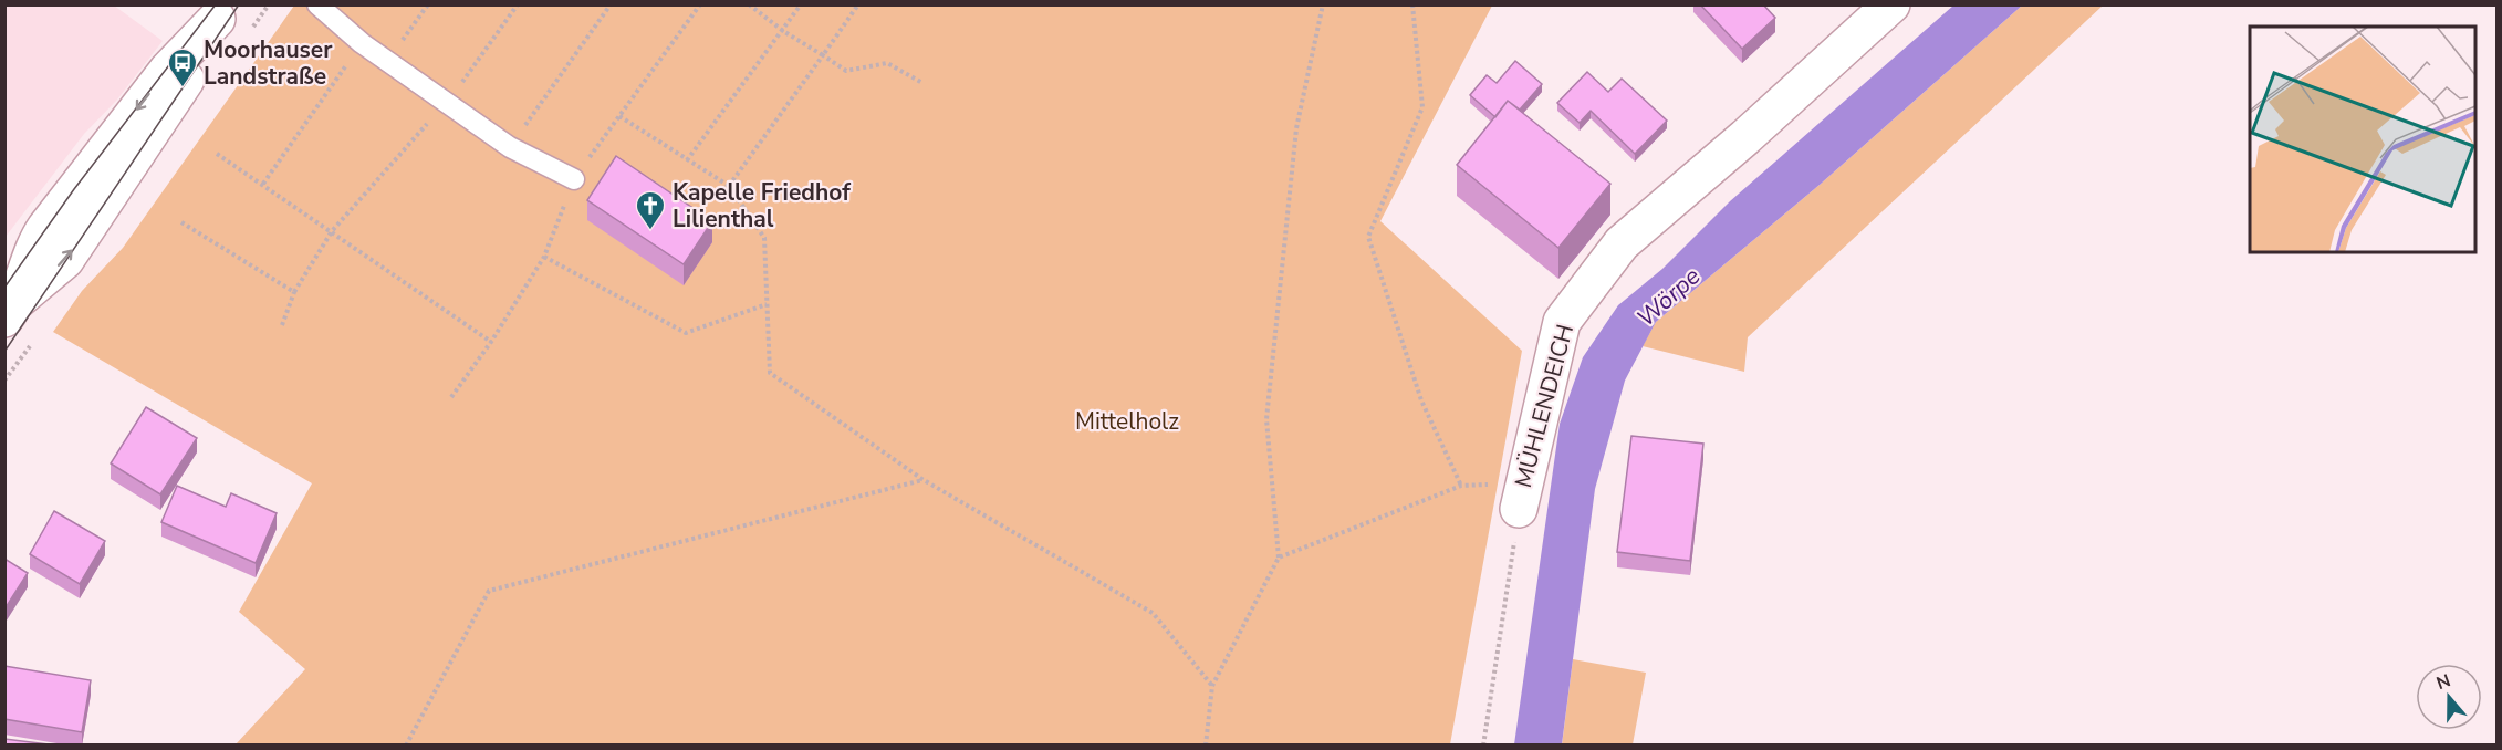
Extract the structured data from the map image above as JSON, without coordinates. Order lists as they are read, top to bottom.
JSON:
{
  "streets": {
    "street": ["MÜHLENDEICH"]
  },
  "water": ["Wörpe"],
  "parks": ["Mittelholz"],
  "places": {
    "bus stop": ["Moorhauser Landstraße"],
    "church": ["Kapelle Friedhof Lilienthal"]
  },
  "north": "top"
}
